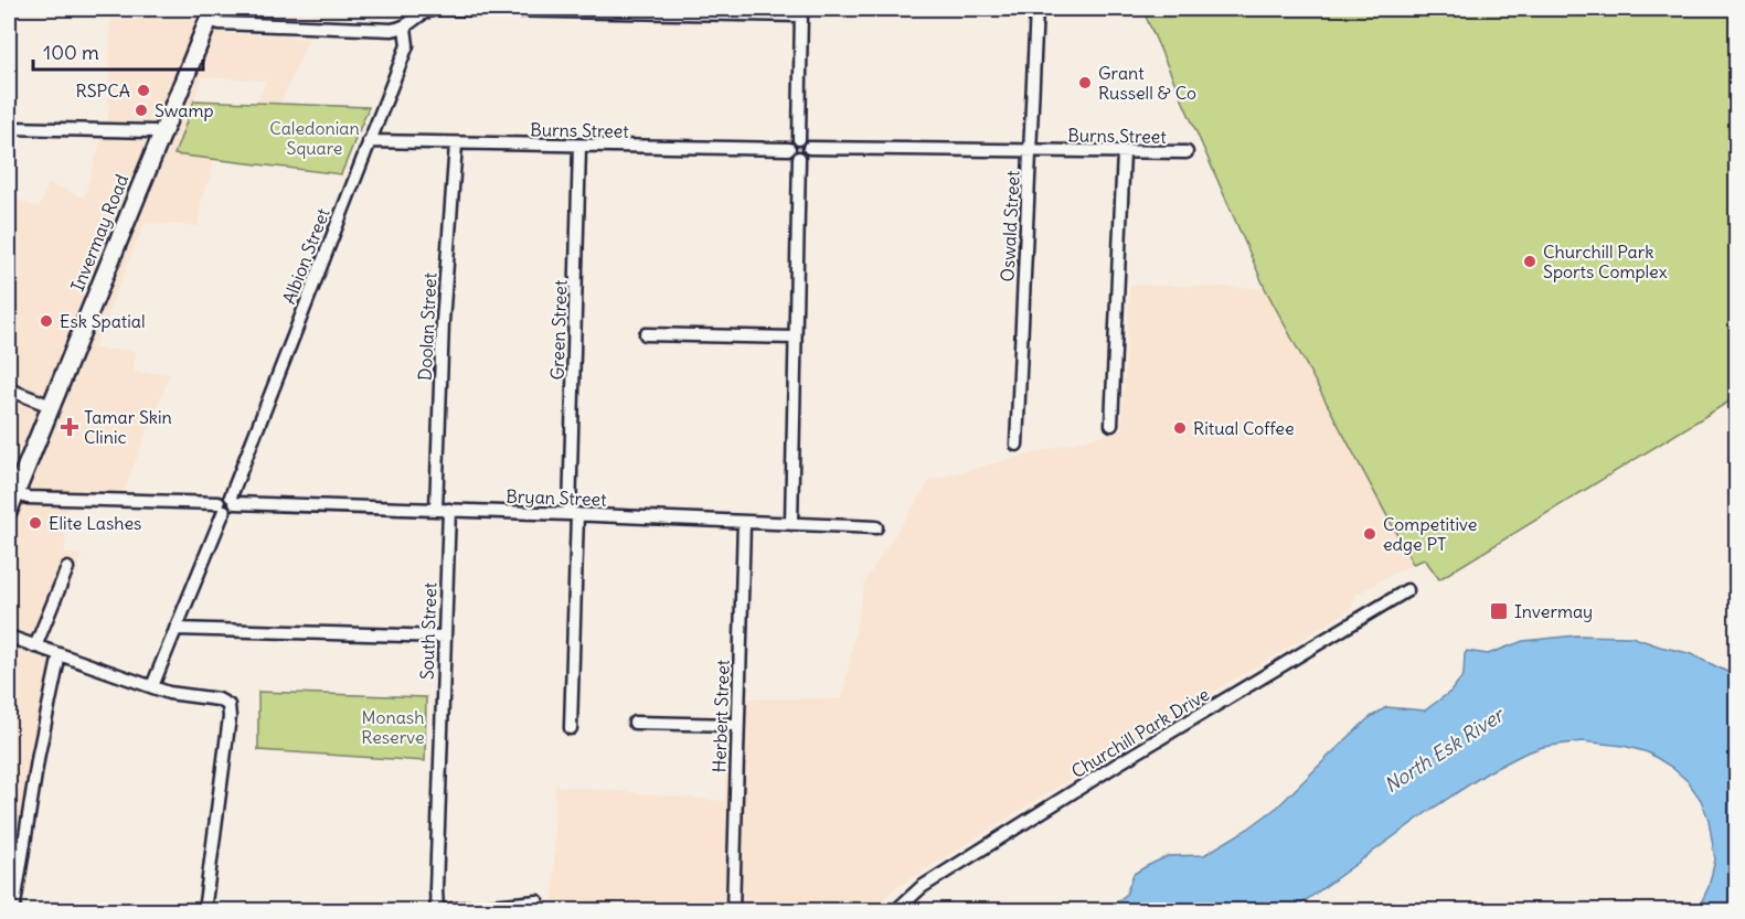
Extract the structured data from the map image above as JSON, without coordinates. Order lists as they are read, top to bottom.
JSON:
{
  "streets": {
    "main road": ["Invermay Road"],
    "street": [
      "Burns Street",
      "Oswald Street",
      "Albion Street",
      "Doolan Street",
      "Green Street",
      "Bryan Street",
      "South Street",
      "Herbert Street",
      "Churchill Park Drive"
    ]
  },
  "crossings": [
    ["Burns Street", "Oswald Street"],
    ["Burns Street", "Albion Street"],
    ["Burns Street", "Doolan Street"],
    ["Burns Street", "Green Street"],
    ["Albion Street", "Bryan Street"],
    ["Doolan Street", "Bryan Street"],
    ["Green Street", "Bryan Street"],
    ["Bryan Street", "South Street"],
    ["Bryan Street", "Herbert Street"]
  ],
  "water": ["North Esk River"],
  "parks": ["Caledonian Square", "Monash Reserve"],
  "places": {
    "other": [
      "Grant Russell & Co",
      "RSPCA",
      "Swamp",
      "Churchill Park Sports Complex",
      "Esk Spatial",
      "Ritual Coffee",
      "Elite Lashes",
      "Competitive edge PT"
    ],
    "health": ["Tamar Skin Clinic"],
    "transit": ["Invermay"]
  },
  "scale_bar": "100 m"
}
